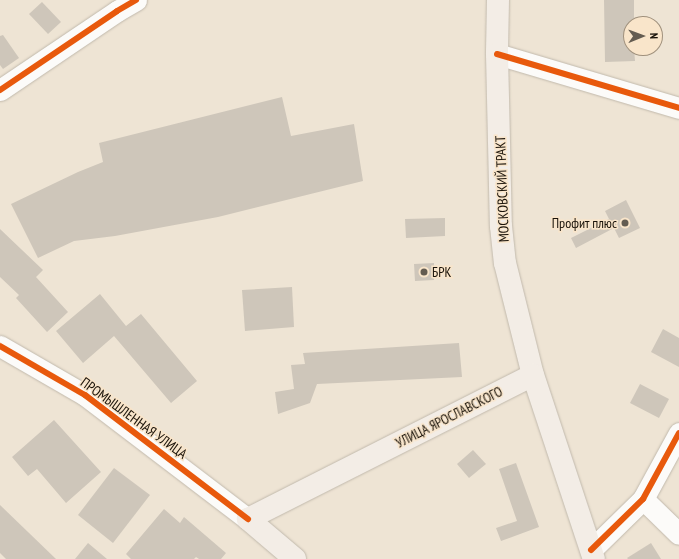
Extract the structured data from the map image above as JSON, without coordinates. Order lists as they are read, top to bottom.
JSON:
{
  "streets": {
    "main road": ["МОСКОВСКИЙ ТРАКТ", "УЛИЦА ЯРОСЛАВСКОГО"],
    "street": ["ПРОМЫШЛЕННАЯ УЛИЦА"]
  },
  "crossings": [
    ["МОСКОВСКИЙ ТРАКТ", "УЛИЦА ЯРОСЛАВСКОГО"],
    ["УЛИЦА ЯРОСЛАВСКОГО", "ПРОМЫШЛЕННАЯ УЛИЦА"]
  ],
  "places": ["Профит плюс", "БРК"],
  "north": "right"
}
